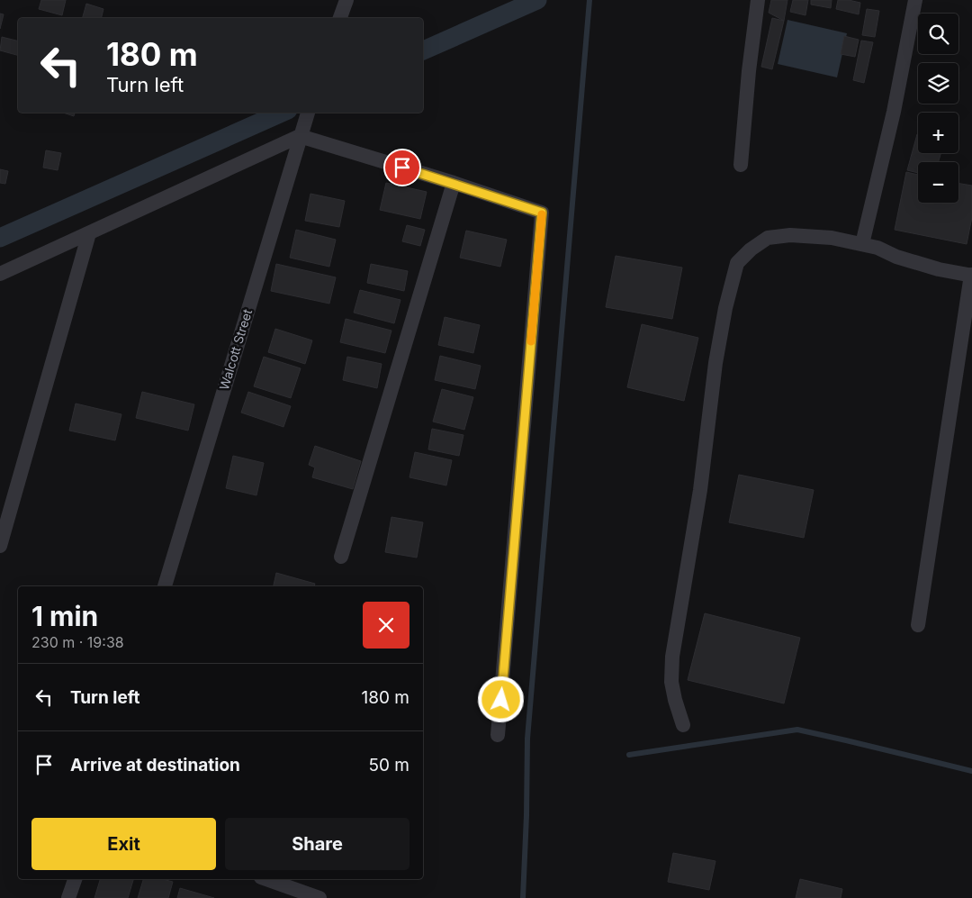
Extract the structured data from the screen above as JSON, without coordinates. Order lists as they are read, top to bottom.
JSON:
{
  "streets": {
    "street": ["Walcott Street"]
  },
  "page": {
    "map_buttons": ["+", "−"],
    "turn": ["180 m", "Turn left"],
    "heading": ["1 min", "230 m · 19:38"],
    "list": [
      {
        "name": "Turn left",
        "value": "180 m"
      },
      {
        "name": "Arrive at destination",
        "value": "50 m"
      }
    ],
    "buttons": ["Exit", "Share"]
  }
}
